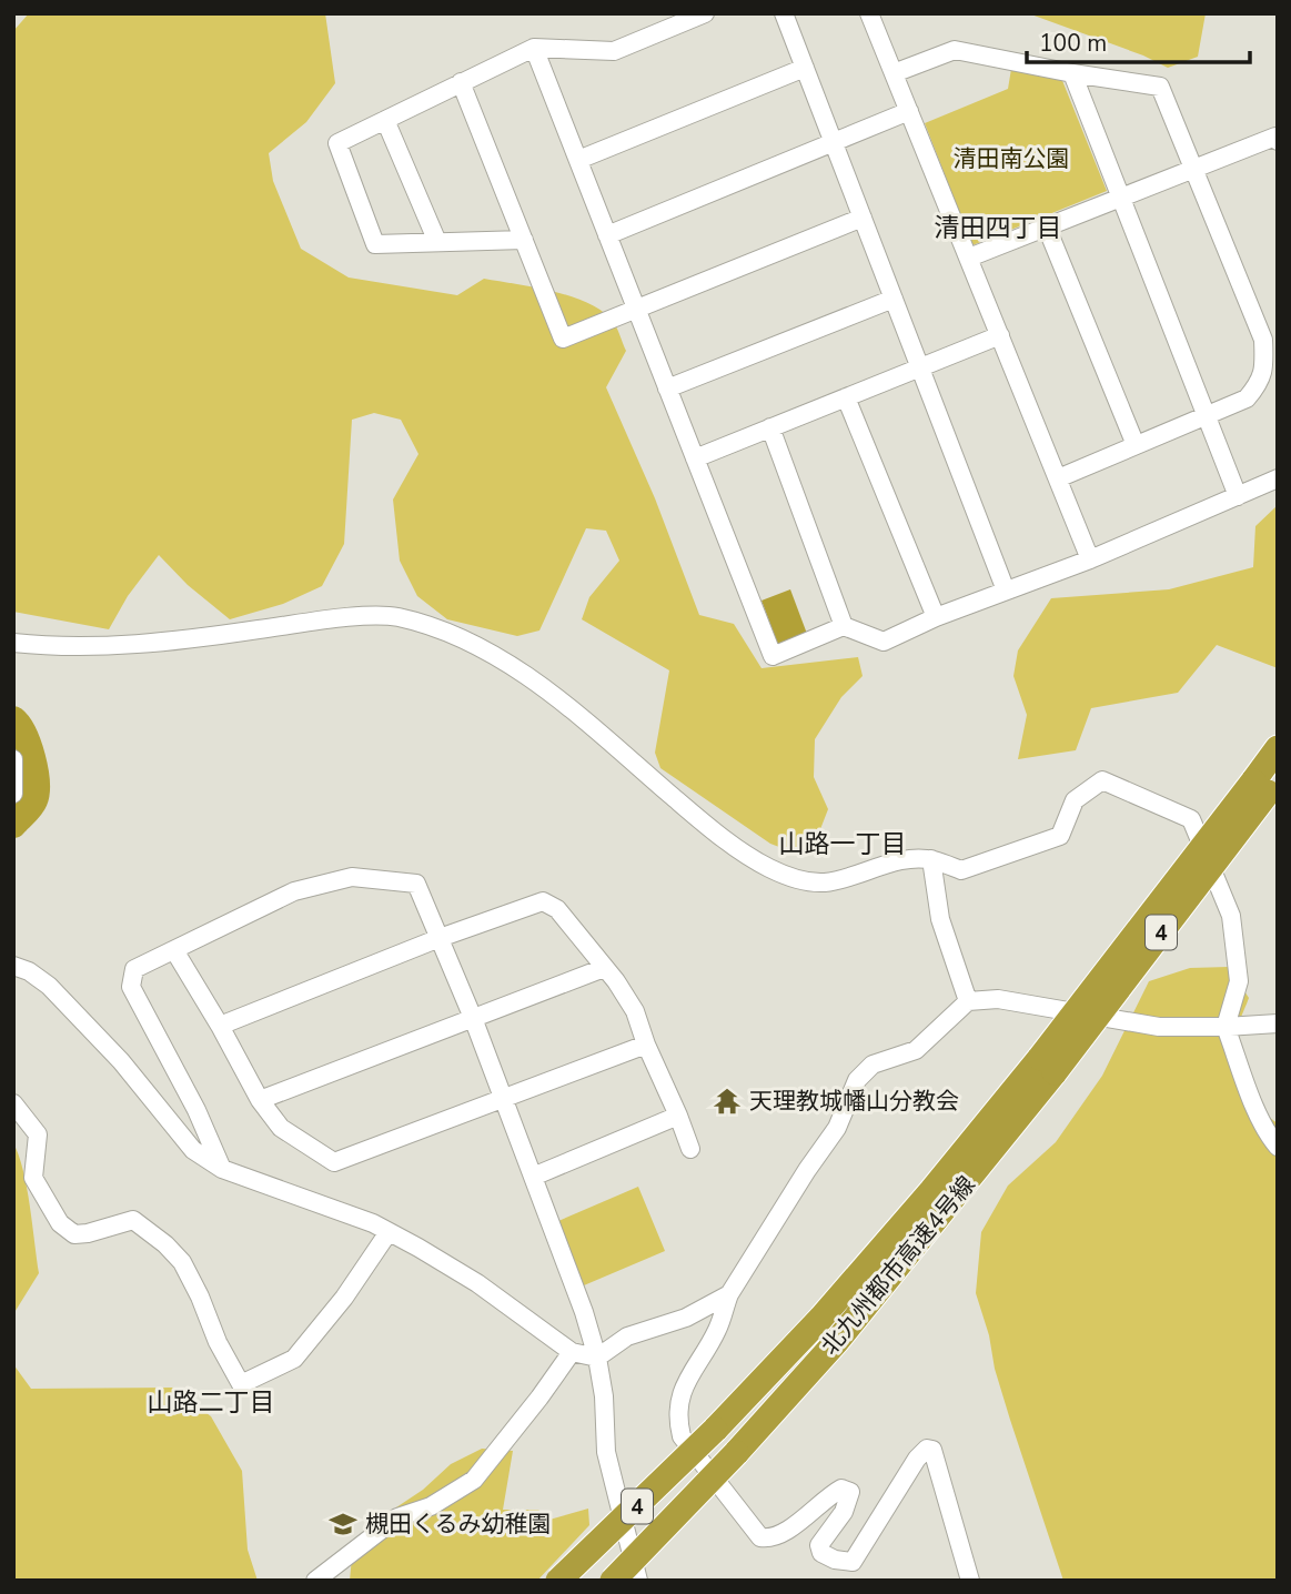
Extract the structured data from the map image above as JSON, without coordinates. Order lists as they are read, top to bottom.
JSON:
{
  "streets": {
    "highway": ["4", "北九州都市高速4号線"]
  },
  "crossings": [
    ["4", "北九州都市高速4号線"]
  ],
  "districts": ["清田四丁目", "山路一丁目", "山路二丁目"],
  "parks": ["清田南公園"],
  "places": {
    "temple": ["天理教城幡山分教会"],
    "school or university": ["槻田くるみ幼稚園"]
  },
  "scale_bar": "100 m"
}
